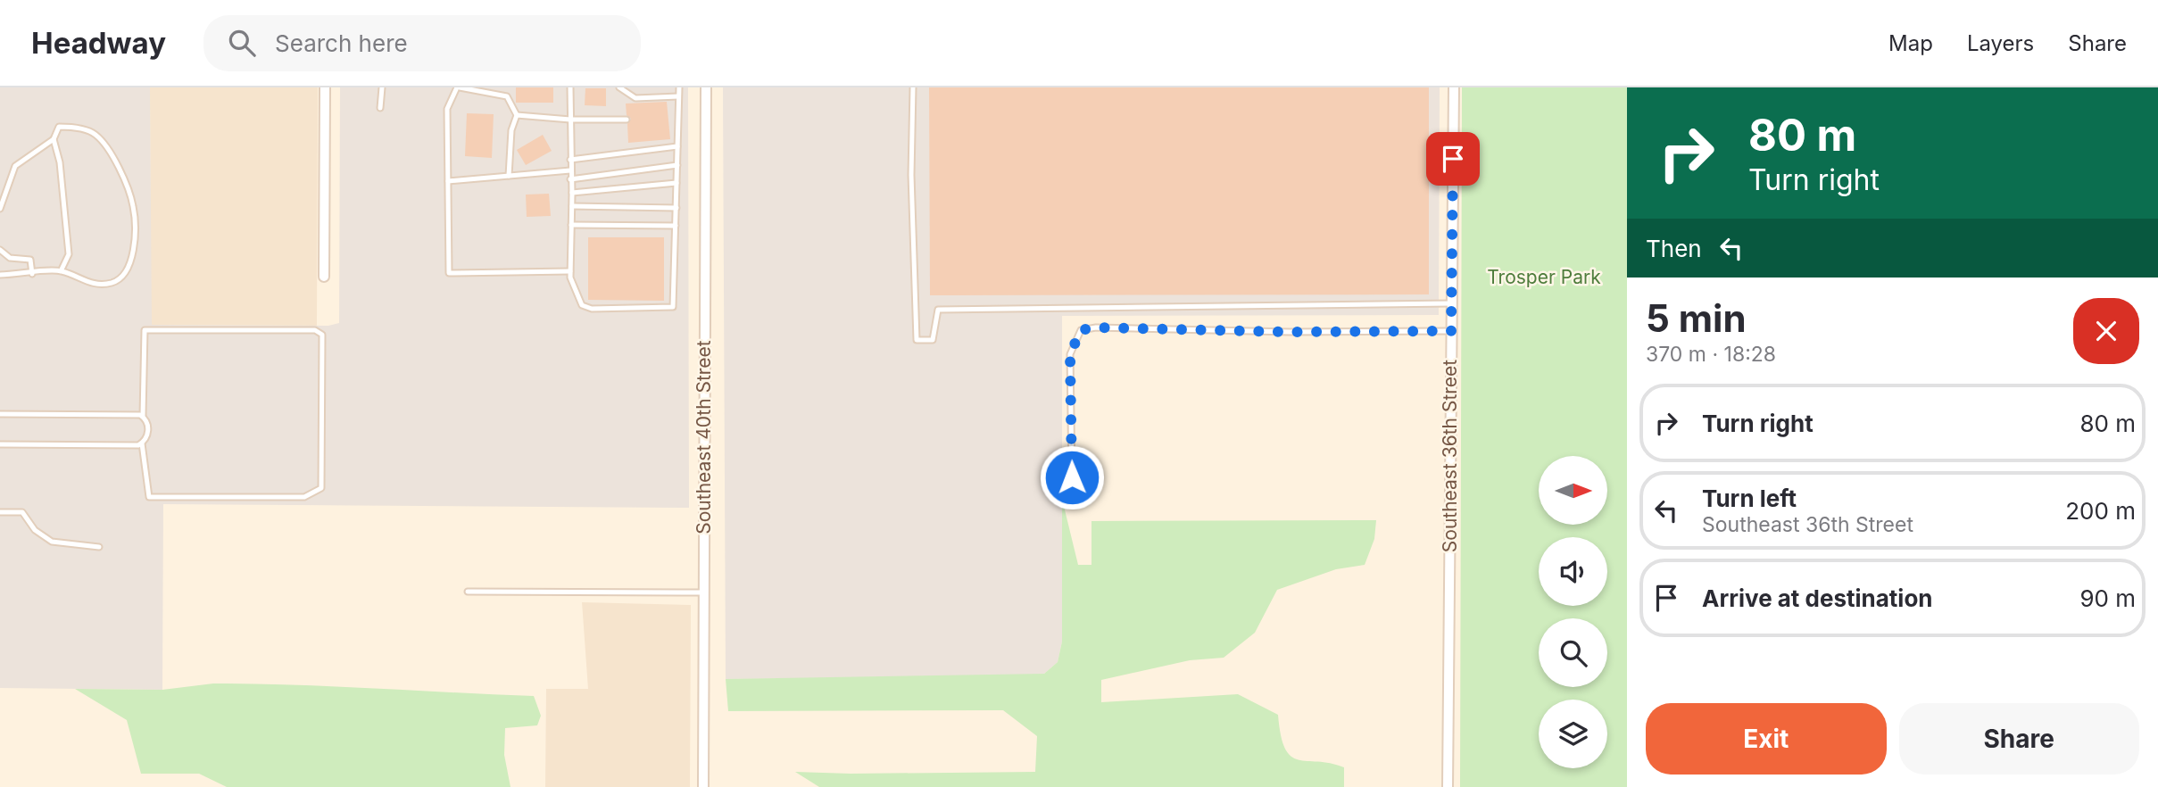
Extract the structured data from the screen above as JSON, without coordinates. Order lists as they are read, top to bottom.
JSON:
{
  "streets": {
    "street": ["Southeast 40th Street", "Southeast 36th Street"]
  },
  "parks": ["Trosper Park"],
  "north": "right",
  "page": {
    "header": "Headway",
    "search": "Search here",
    "nav": ["Map", "Layers", "Share"],
    "turn": ["80 m", "Turn right"],
    "then": "Then",
    "heading": ["5 min", "370 m · 18:28"],
    "list": [
      {
        "name": "Turn right",
        "value": "80 m"
      },
      {
        "name": "Turn left",
        "note": "Southeast 36th Street",
        "value": "200 m"
      },
      {
        "name": "Arrive at destination",
        "value": "90 m"
      }
    ],
    "buttons": ["Exit", "Share"]
  }
}
